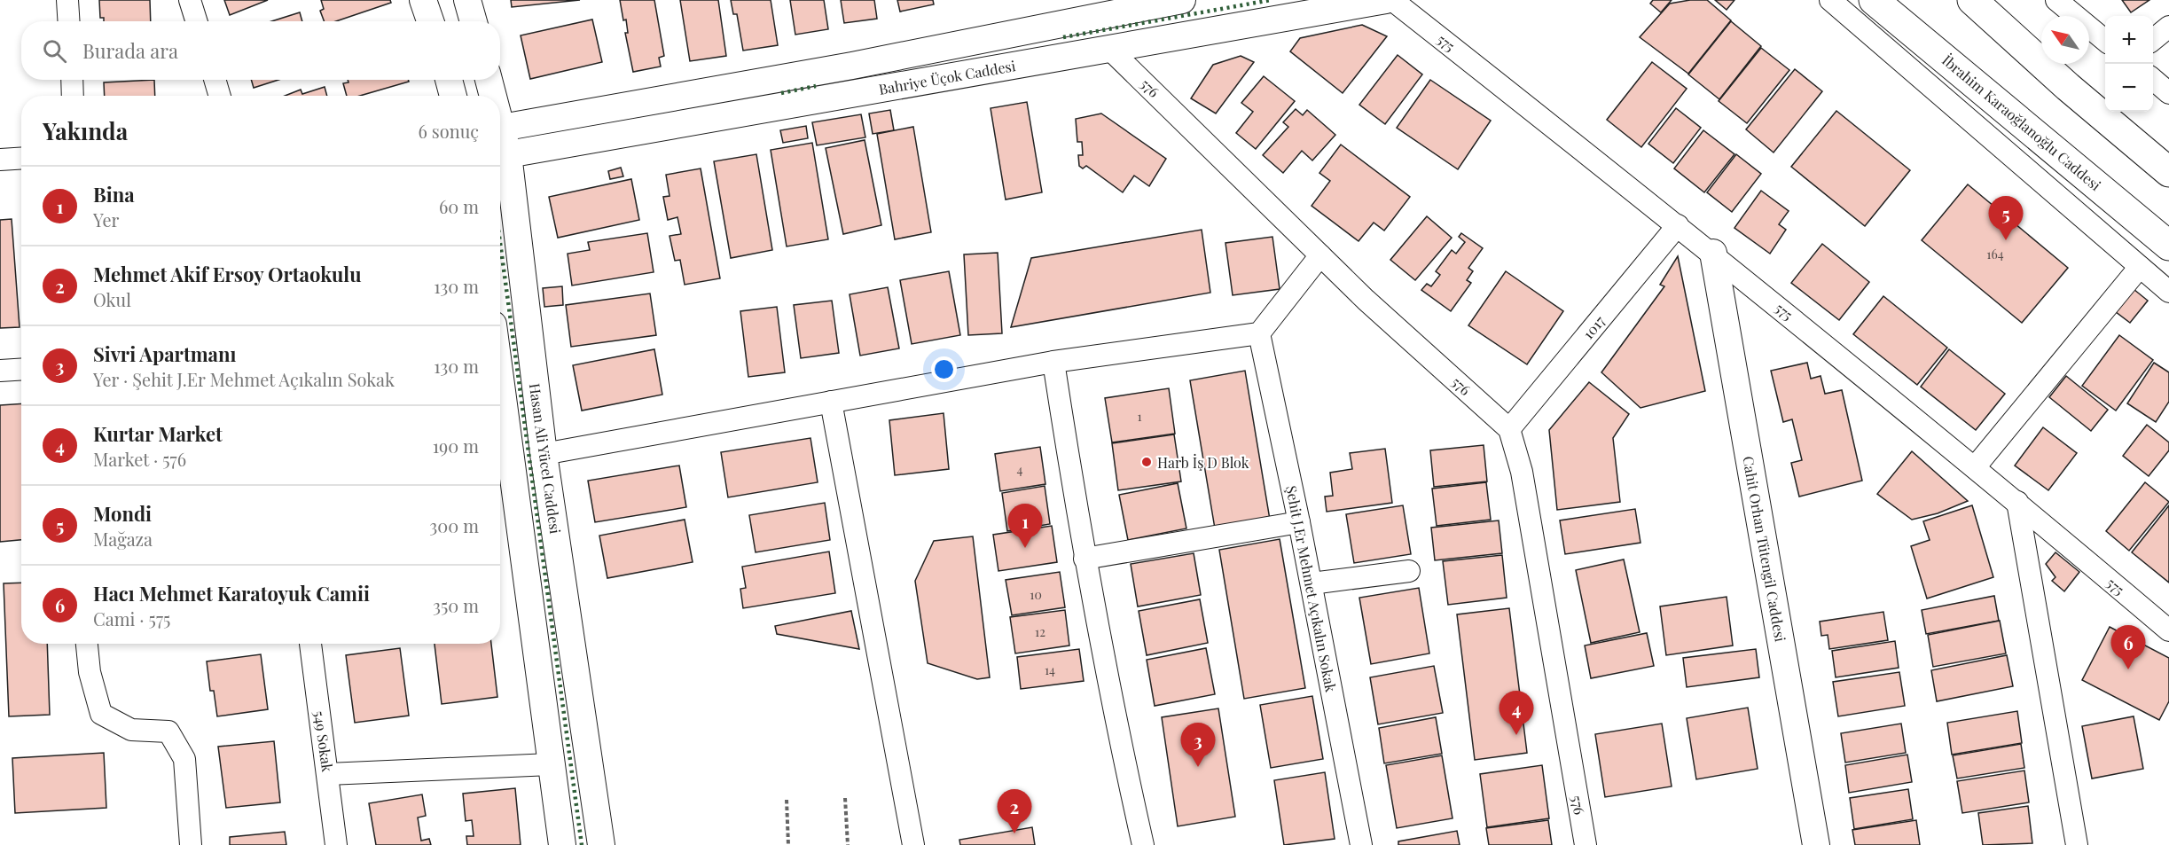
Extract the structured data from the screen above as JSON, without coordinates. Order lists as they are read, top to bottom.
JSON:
{
  "streets": {
    "highway": ["İbrahim Karaoğlanoğlu Caddesi"],
    "street": [
      "575",
      "Bahriye Üçok Caddesi",
      "576",
      "1017",
      "Hasan Ali Yücel Caddesi",
      "Cahit Orhan Tütengil Caddesi",
      "Şehit J.Er Mehmet Açıkalın Sokak",
      "549 Sokak"
    ]
  },
  "crossings": [
    ["575", "1017"],
    ["575", "Cahit Orhan Tütengil Caddesi"],
    ["Bahriye Üçok Caddesi", "576"],
    ["Bahriye Üçok Caddesi", "Hasan Ali Yücel Caddesi"],
    ["576", "1017"]
  ],
  "places": ["Harb İş D Blok"],
  "house_numbers": [
    "164",
    "1",
    "4",
    "10",
    "12",
    "14"
  ],
  "north": "top left",
  "page": {
    "map_buttons": ["+", "−"],
    "search": "Burada ara",
    "heading": ["Yakında", "6 sonuç"],
    "list": [
      {
        "mark": "1",
        "name": "Bina",
        "note": "Yer",
        "value": "60 m"
      },
      {
        "mark": "2",
        "name": "Mehmet Akif Ersoy Ortaokulu",
        "note": "Okul",
        "value": "130 m"
      },
      {
        "mark": "3",
        "name": "Sivri Apartmanı",
        "note": "Yer · Şehit J.Er Mehmet Açıkalın Sokak",
        "value": "130 m"
      },
      {
        "mark": "4",
        "name": "Kurtar Market",
        "note": "Market · 576",
        "value": "190 m"
      },
      {
        "mark": "5",
        "name": "Mondi",
        "note": "Mağaza",
        "value": "300 m"
      },
      {
        "mark": "6",
        "name": "Hacı Mehmet Karatoyuk Camii",
        "note": "Cami · 575",
        "value": "350 m"
      }
    ],
    "pins": [
      "5",
      "1",
      "6",
      "4",
      "3",
      "2"
    ]
  }
}
